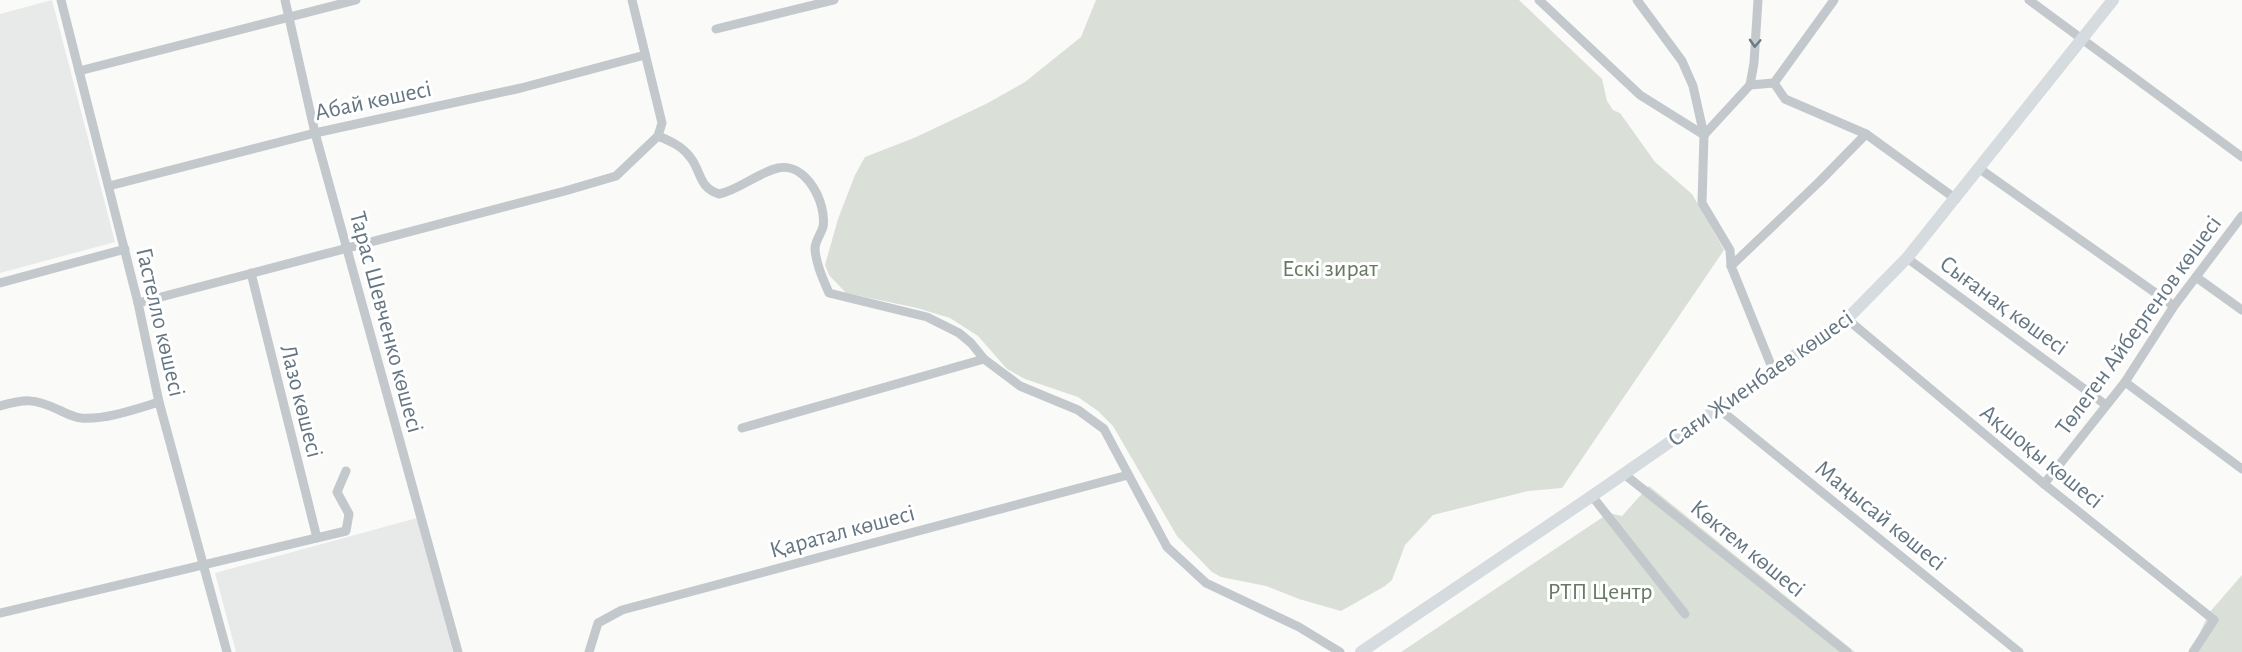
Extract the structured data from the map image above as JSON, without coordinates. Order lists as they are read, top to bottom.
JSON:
{
  "streets": {
    "main road": ["Сағи Жиенбаев көшесі"],
    "street": [
      "Абай көшесі",
      "Сығанақ көшесі",
      "Гастелло көшесі",
      "Тарас Шевченко көшесі",
      "Төлеген Айбергенов көшесі",
      "Лазо көшесі",
      "Ақшоқы көшесі",
      "Маңысай көшесі",
      "Қаратал көшесі",
      "Көктем көшесі"
    ]
  },
  "crossings": [
    ["Абай көшесі", "Гастелло көшесі"],
    ["Абай көшесі", "Тарас Шевченко көшесі"],
    ["Сығанақ көшесі", "Төлеген Айбергенов көшесі"],
    ["Сығанақ көшесі", "Сағи Жиенбаев көшесі"],
    ["Гастелло көшесі", "Лазо көшесі"],
    ["Төлеген Айбергенов көшесі", "Ақшоқы көшесі"],
    ["Сағи Жиенбаев көшесі", "Ақшоқы көшесі"],
    ["Сағи Жиенбаев көшесі", "Маңысай көшесі"],
    ["Сағи Жиенбаев көшесі", "Көктем көшесі"]
  ],
  "parks": ["Ескі зират", "РТП Центр"]
}
